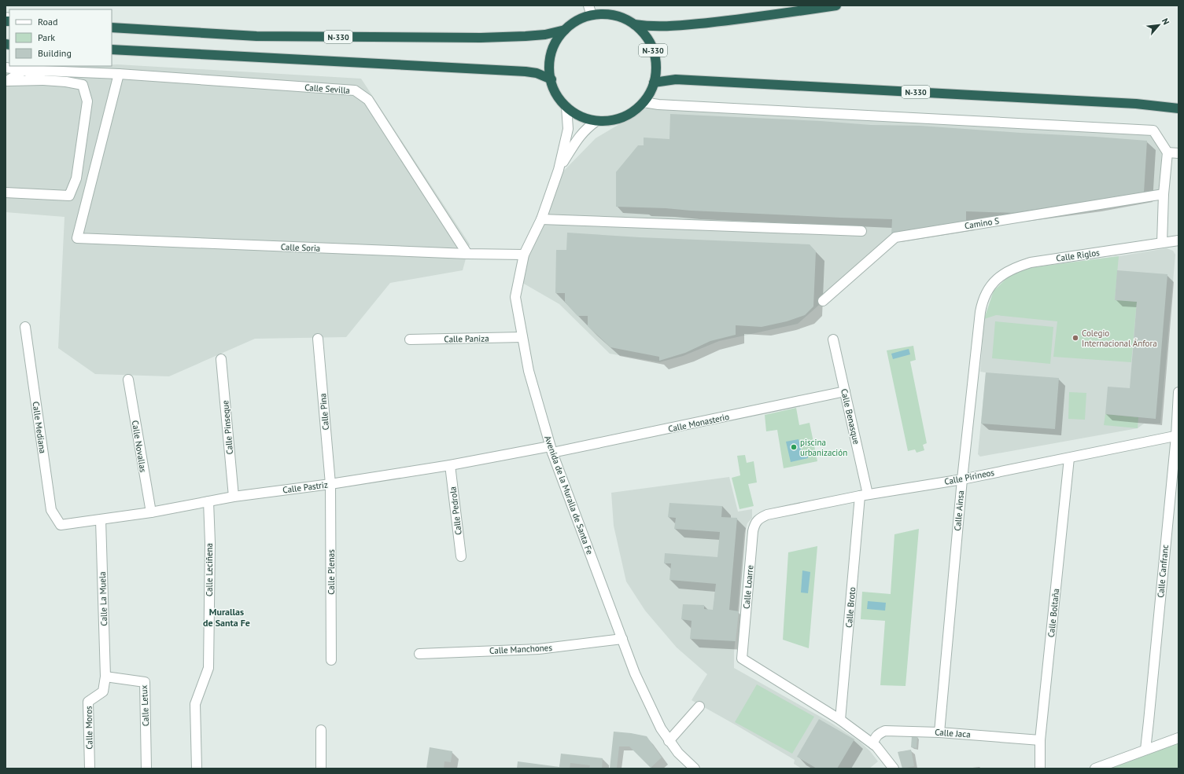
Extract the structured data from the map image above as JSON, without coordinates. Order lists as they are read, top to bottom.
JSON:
{
  "streets": {
    "highway": ["N-330"],
    "street": [
      "Calle Sevilla",
      "Camino S",
      "Calle Soria",
      "Calle Riglos",
      "Calle Paniza",
      "Calle Pina",
      "Calle Benasque",
      "Calle Monasterio",
      "Calle Mediana",
      "Calle Pinseque",
      "Calle Novallas",
      "Calle Pirineos",
      "Calle Pastriz",
      "Avenida de la Muralla de Santa Fe",
      "Calle Pedrola",
      "Calle Ainsa",
      "Calle Leciñena",
      "Calle Canfranc",
      "Calle Plenas",
      "Calle Loarre",
      "Calle La Muela",
      "Calle Broto",
      "Calle Boltaña",
      "Calle Manchones",
      "Calle Letux",
      "Calle Moros",
      "Calle Jaca"
    ]
  },
  "crossings": [
    ["N-330", "Avenida de la Muralla de Santa Fe"],
    ["Calle Sevilla", "Calle Soria"],
    ["Calle Soria", "Avenida de la Muralla de Santa Fe"],
    ["Calle Riglos", "Calle Ainsa"],
    ["Calle Paniza", "Avenida de la Muralla de Santa Fe"],
    ["Calle Pina", "Calle Pastriz"],
    ["Calle Pina", "Calle Plenas"],
    ["Calle Benasque", "Calle Monasterio"],
    ["Calle Benasque", "Calle Pirineos"],
    ["Calle Benasque", "Calle Broto"],
    ["Calle Monasterio", "Calle Pastriz"],
    ["Calle Monasterio", "Avenida de la Muralla de Santa Fe"],
    ["Calle Mediana", "Calle Pastriz"],
    ["Calle Pinseque", "Calle Pastriz"],
    ["Calle Novallas", "Calle Pastriz"],
    ["Calle Pirineos", "Calle Ainsa"],
    ["Calle Pirineos", "Calle Canfranc"],
    ["Calle Pirineos", "Calle Loarre"],
    ["Calle Pirineos", "Calle Broto"],
    ["Calle Pirineos", "Calle Boltaña"],
    ["Calle Pastriz", "Avenida de la Muralla de Santa Fe"],
    ["Calle Pastriz", "Calle Pedrola"],
    ["Calle Pastriz", "Calle Leciñena"],
    ["Calle Pastriz", "Calle Plenas"],
    ["Calle Pastriz", "Calle La Muela"],
    ["Avenida de la Muralla de Santa Fe", "Calle Manchones"],
    ["Calle Ainsa", "Calle Jaca"],
    ["Calle Loarre", "Calle Broto"],
    ["Calle La Muela", "Calle Letux"],
    ["Calle La Muela", "Calle Moros"],
    ["Calle Boltaña", "Calle Jaca"],
    ["Calle Letux", "Calle Moros"]
  ],
  "districts": ["Murallas de Santa Fe"],
  "places": ["Colegio Internacional Ánfora", "piscina urbanización"],
  "legend": ["Road", "Park", "Building"],
  "north": "top right"
}
